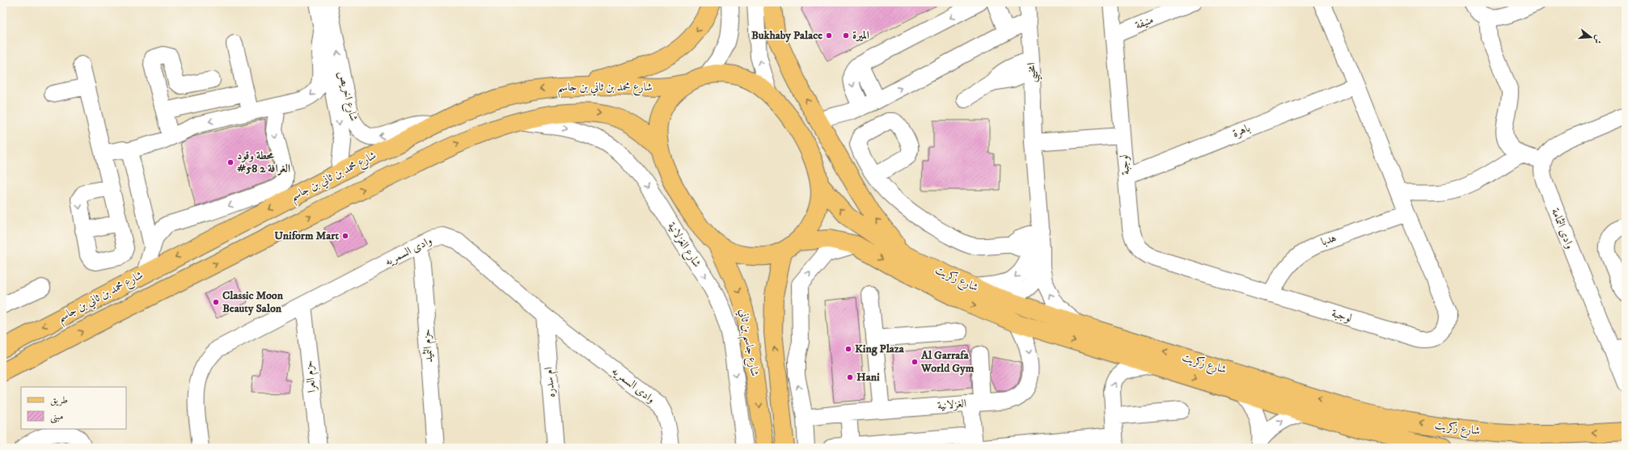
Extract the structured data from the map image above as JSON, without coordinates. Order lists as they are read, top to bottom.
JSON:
{
  "streets": {
    "main road": ["شارع محمد بن ثاني بن جاسم", "شارع زكريت", "شارع جاسم بن ثاني"],
    "street": [
      "منيفة",
      "امخيبي",
      "شارع اخريص",
      "باهرة",
      "لوجبة",
      "وادى الثمامة",
      "هدبا",
      "شارع الغزلانية",
      "وادى السمريه",
      "حزم الثميد",
      "حزم العرا",
      "ام سدره",
      "الغزلانية"
    ]
  },
  "crossings": [
    ["منيفة", "لوجبة"],
    ["امخيبي", "شارع زكريت"],
    ["شارع محمد بن ثاني بن جاسم", "شارع اخريص"],
    ["شارع محمد بن ثاني بن جاسم", "شارع الغزلانية"],
    ["باهرة", "لوجبة"],
    ["لوجبة", "هدبا"],
    ["وادى السمريه", "حزم الثميد"],
    ["وادى السمريه", "حزم العرا"],
    ["وادى السمريه", "ام سدره"],
    ["شارع زكريت", "شارع جاسم بن ثاني"],
    ["شارع زكريت", "الغزلانية"]
  ],
  "one_way": ["شارع الغزلانية"],
  "places": [
    "Bukhaby Palace",
    "الميرة",
    "محطة وقود #58 الغرافة 2",
    "Uniform Mart",
    "Classic Moon Beauty Salon",
    "King Plaza",
    "Al Garrafa World Gym",
    "Hani"
  ],
  "legend": ["طريق", "مبنى"],
  "north": "right"
}
